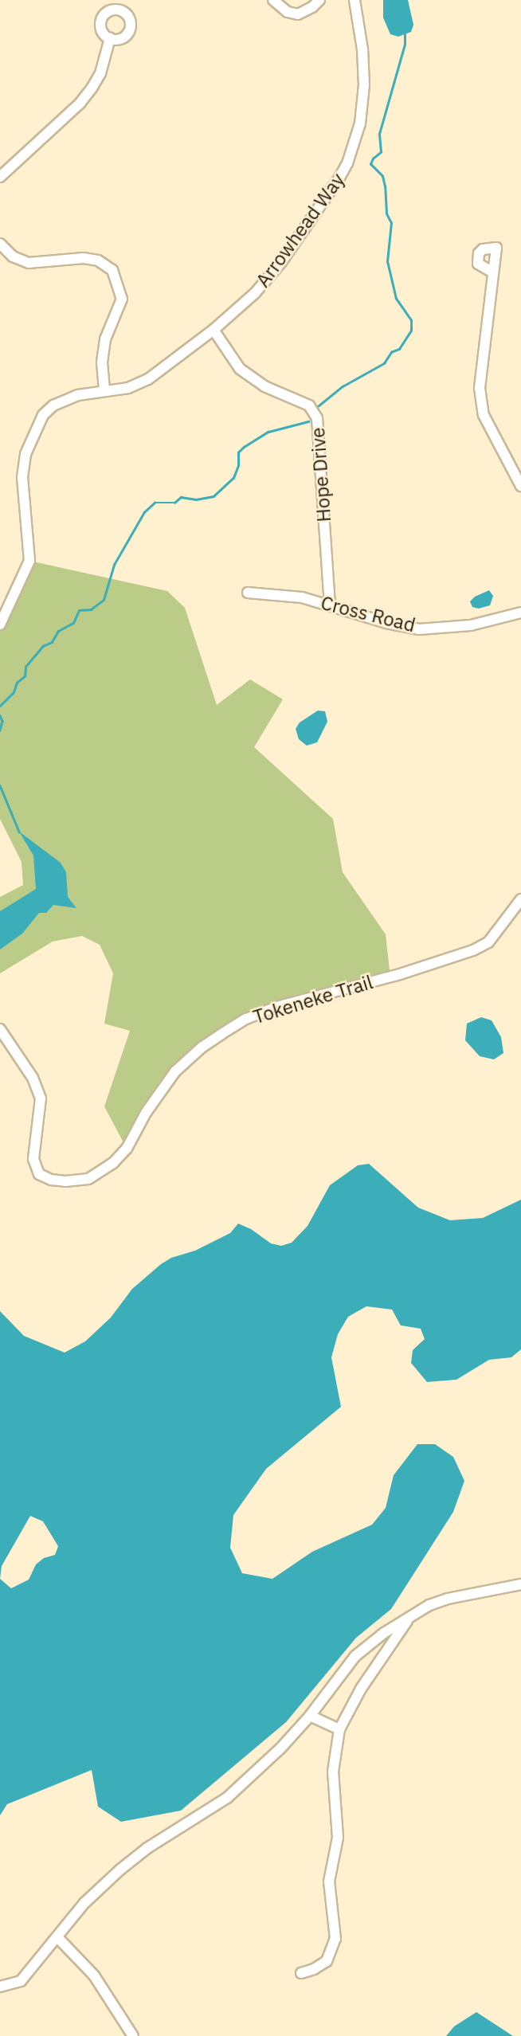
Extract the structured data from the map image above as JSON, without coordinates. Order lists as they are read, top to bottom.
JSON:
{
  "streets": {
    "street": [
      "Arrowhead Way",
      "Hope Drive",
      "Cross Road",
      "Tokeneke Trail"
    ]
  },
  "crossings": [
    ["Arrowhead Way", "Hope Drive"],
    ["Hope Drive", "Cross Road"]
  ]
}
